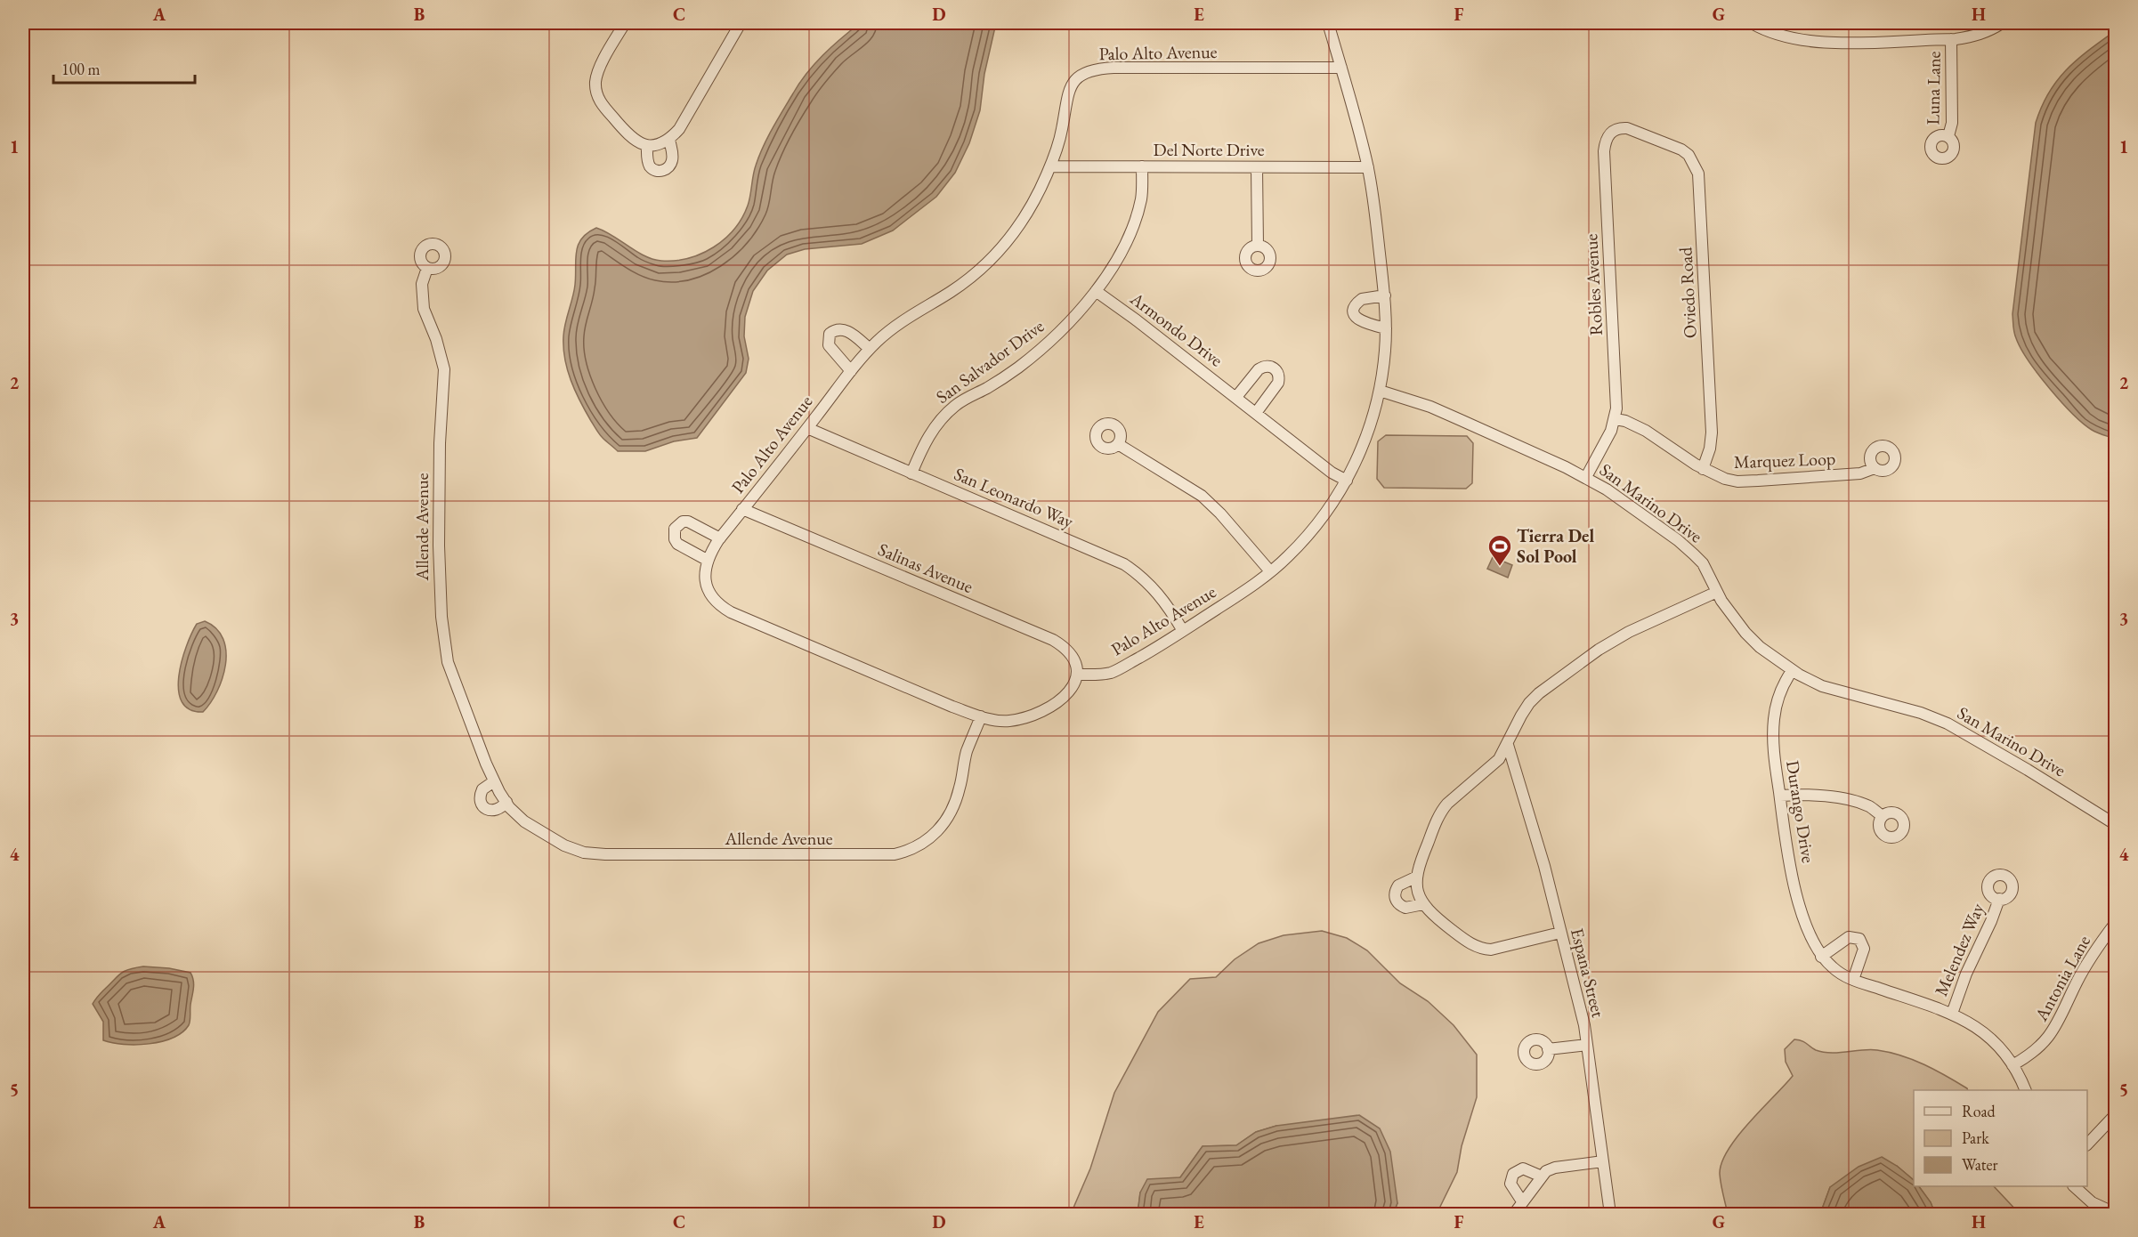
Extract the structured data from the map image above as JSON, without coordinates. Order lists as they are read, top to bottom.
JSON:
{
  "streets": {
    "street": [
      "Palo Alto Avenue",
      "Luna Lane",
      "Del Norte Drive",
      "Robles Avenue",
      "Oviedo Road",
      "Armondo Drive",
      "San Salvador Drive",
      "Marquez Loop",
      "San Leonardo Way",
      "San Marino Drive",
      "Allende Avenue",
      "Salinas Avenue",
      "Durango Drive",
      "Melendez Way",
      "Espana Street",
      "Antonia Lane"
    ]
  },
  "crossings": [
    ["Palo Alto Avenue", "Del Norte Drive"],
    ["Palo Alto Avenue", "Armondo Drive"],
    ["Palo Alto Avenue", "San Leonardo Way"],
    ["Palo Alto Avenue", "San Marino Drive"],
    ["Palo Alto Avenue", "Salinas Avenue"],
    ["Del Norte Drive", "San Salvador Drive"],
    ["Robles Avenue", "Oviedo Road"],
    ["Robles Avenue", "Marquez Loop"],
    ["Robles Avenue", "San Marino Drive"],
    ["Oviedo Road", "Marquez Loop"],
    ["Armondo Drive", "San Salvador Drive"],
    ["San Salvador Drive", "San Leonardo Way"],
    ["San Marino Drive", "Durango Drive"],
    ["Durango Drive", "Melendez Way"],
    ["Durango Drive", "Antonia Lane"]
  ],
  "places": {
    "sports": ["Tierra Del Sol Pool"]
  },
  "legend": ["Road", "Park", "Water"],
  "scale_bar": "100 m",
  "grid": {
    "columns": [
      "A",
      "B",
      "C",
      "D",
      "E",
      "F",
      "G",
      "H"
    ],
    "rows": [
      "1",
      "2",
      "3",
      "4",
      "5"
    ]
  }
}
